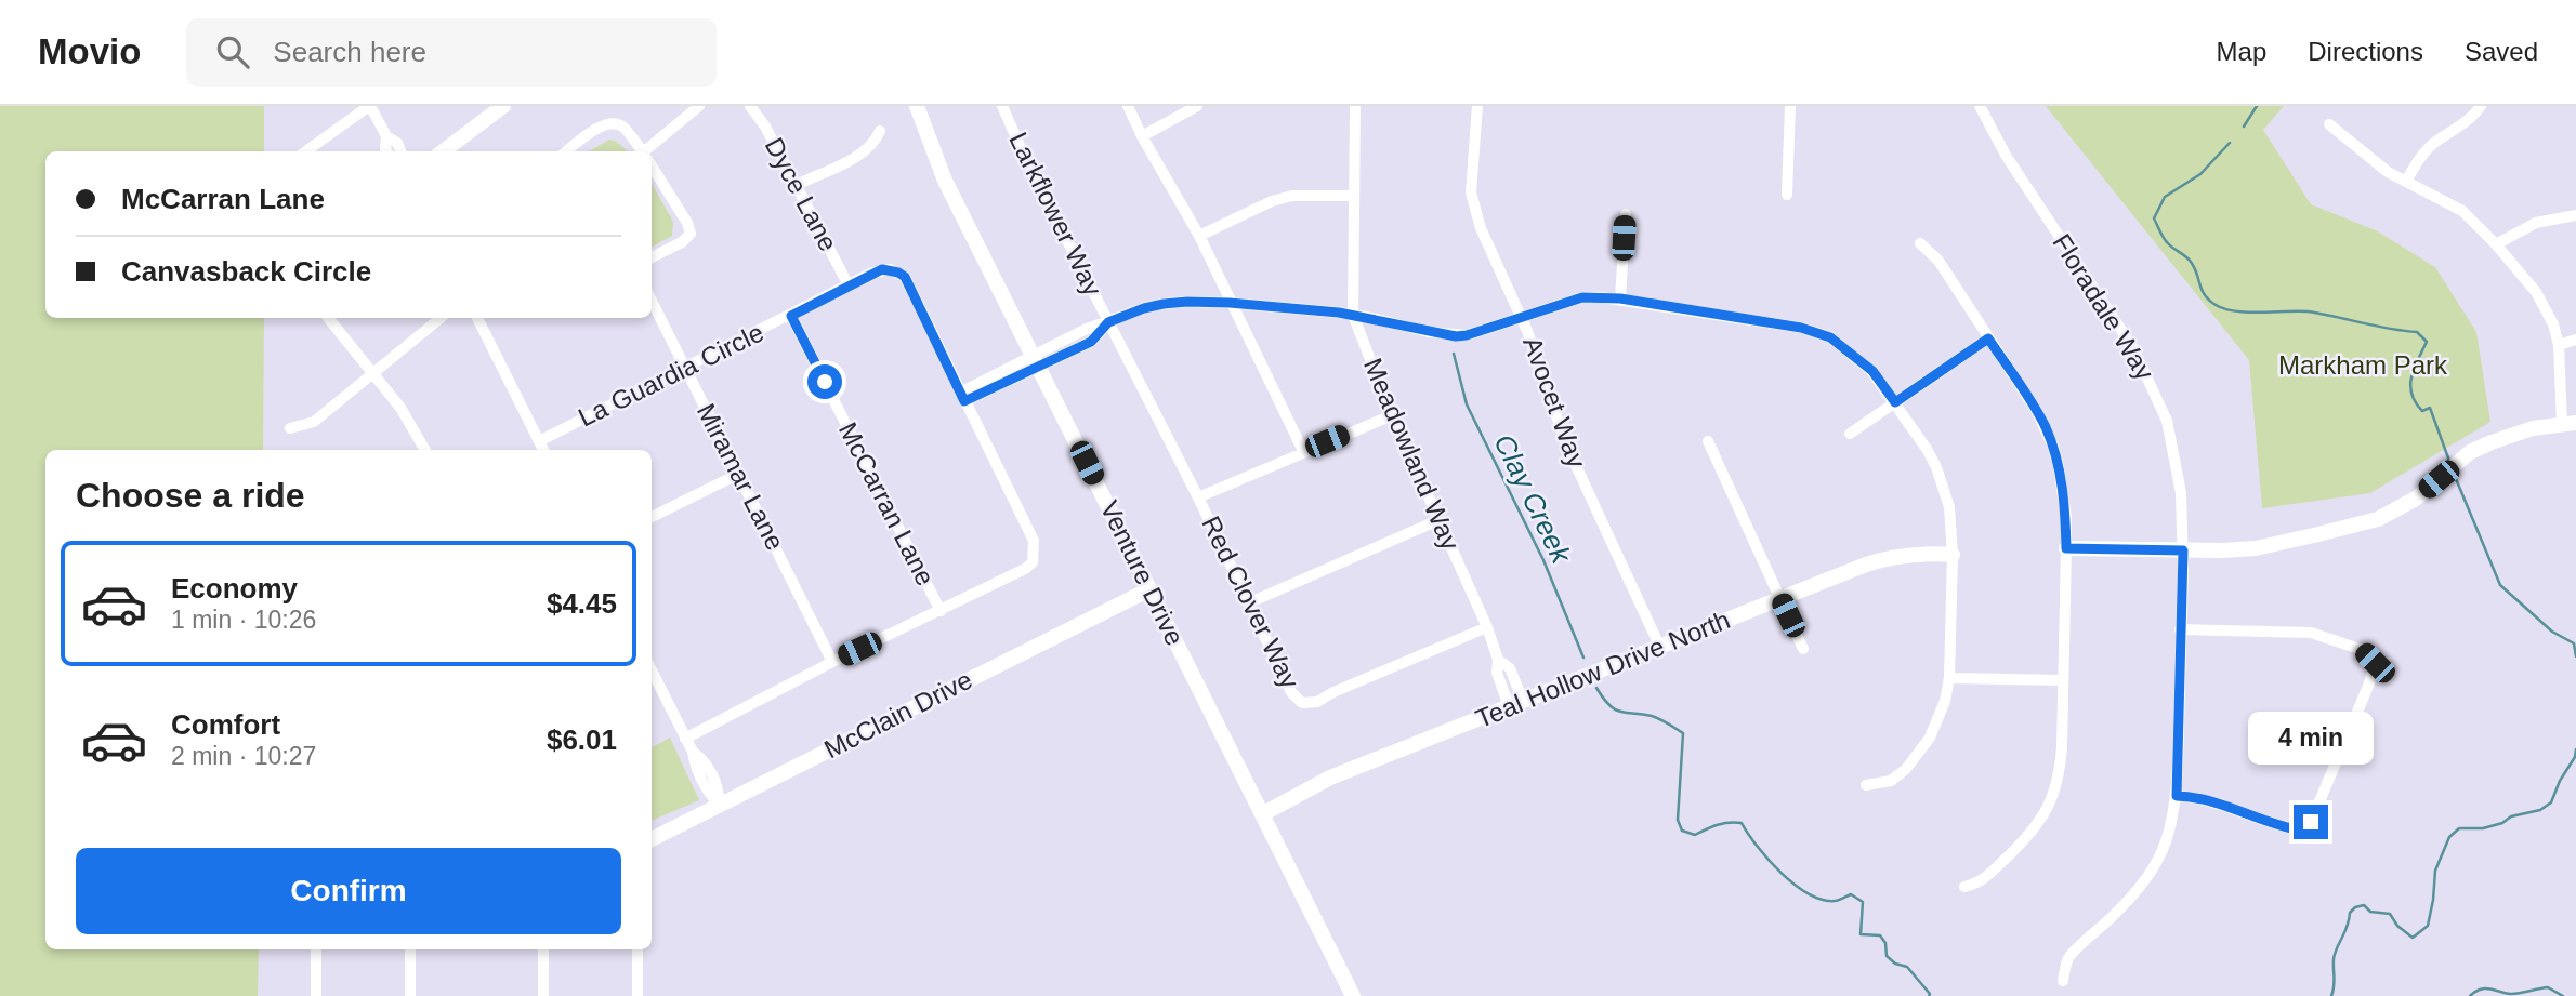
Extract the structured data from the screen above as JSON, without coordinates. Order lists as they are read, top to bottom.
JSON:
{
  "streets": {
    "street": [
      "Dyce Lane",
      "Larkflower Way",
      "Floradale Way",
      "La Guardia Circle",
      "Avocet Way",
      "Meadowland Way",
      "Miramar Lane",
      "McCarran Lane",
      "Venture Drive",
      "Red Clover Way",
      "Teal Hollow Drive North",
      "McClain Drive"
    ]
  },
  "crossings": [
    ["Dyce Lane", "La Guardia Circle"],
    ["Larkflower Way", "Red Clover Way"],
    ["La Guardia Circle", "Miramar Lane"],
    ["La Guardia Circle", "McCarran Lane"],
    ["Avocet Way", "Teal Hollow Drive North"],
    ["Meadowland Way", "Red Clover Way"],
    ["Meadowland Way", "Teal Hollow Drive North"],
    ["Venture Drive", "Teal Hollow Drive North"],
    ["Venture Drive", "McClain Drive"]
  ],
  "water": ["Clay Creek"],
  "parks": ["Markham Park"],
  "page": {
    "header": "Movio",
    "search": "Search here",
    "nav": ["Map", "Directions", "Saved"],
    "banner": ["McCarran Lane", "Canvasback Circle"],
    "heading": "Choose a ride",
    "list": [
      {
        "name": "Economy",
        "note": "1 min · 10:26",
        "value": "$4.45"
      },
      {
        "name": "Comfort",
        "note": "2 min · 10:27",
        "value": "$6.01"
      }
    ],
    "bubble": "4 min",
    "buttons": "Confirm"
  }
}
